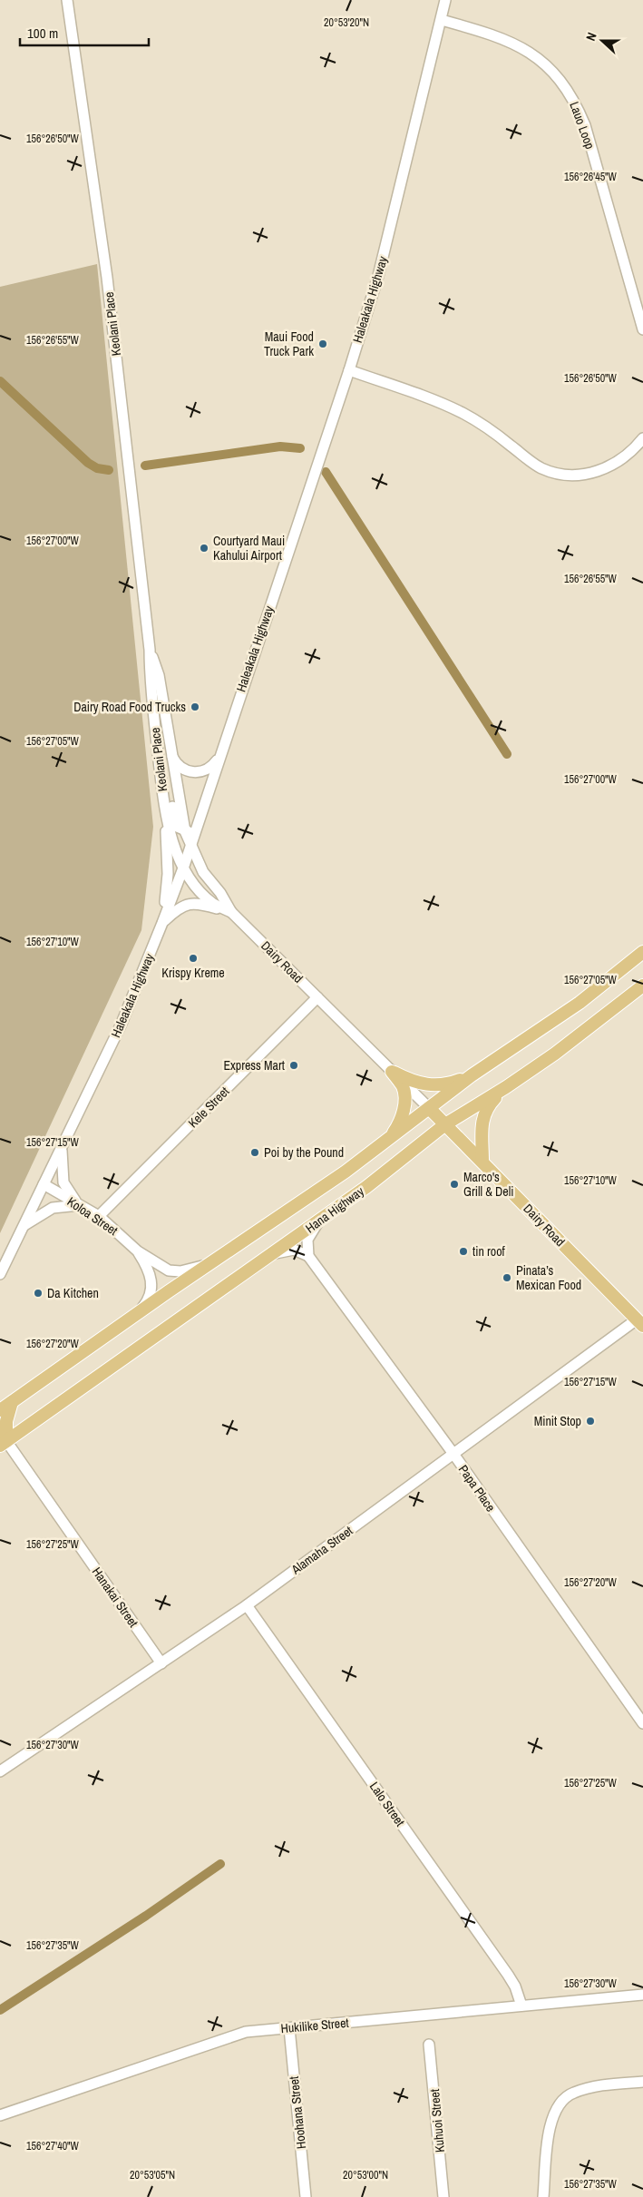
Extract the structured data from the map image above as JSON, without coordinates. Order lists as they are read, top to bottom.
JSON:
{
  "streets": {
    "main road": ["Dairy Road", "Hana Highway"],
    "street": [
      "Lauo Loop",
      "Haleakala Highway",
      "Keolani Place",
      "Kele Street",
      "Koloa Street",
      "Papa Place",
      "Alamaha Street",
      "Hanakai Street",
      "Lalo Street",
      "Hukilike Street",
      "Hoohana Street",
      "Kuhuoi Street"
    ]
  },
  "crossings": [
    ["Lauo Loop", "Haleakala Highway"],
    ["Haleakala Highway", "Keolani Place"],
    ["Haleakala Highway", "Dairy Road"],
    ["Haleakala Highway", "Koloa Street"],
    ["Keolani Place", "Dairy Road"],
    ["Dairy Road", "Kele Street"],
    ["Dairy Road", "Hana Highway"],
    ["Dairy Road", "Alamaha Street"],
    ["Kele Street", "Koloa Street"],
    ["Hana Highway", "Koloa Street"],
    ["Hana Highway", "Hanakai Street"],
    ["Papa Place", "Alamaha Street"],
    ["Alamaha Street", "Hanakai Street"],
    ["Alamaha Street", "Lalo Street"],
    ["Lalo Street", "Hukilike Street"],
    ["Hukilike Street", "Hoohana Street"]
  ],
  "places": [
    "Maui Food Truck Park",
    "Courtyard Maui Kahului Airport",
    "Dairy Road Food Trucks",
    "Krispy Kreme",
    "Express Mart",
    "Poi by the Pound",
    "Marco's Grill & Deli",
    "tin roof",
    "Pinata’s Mexican Food",
    "Da Kitchen",
    "Minit Stop"
  ],
  "scale_bar": "100 m",
  "north": "left",
  "coordinates": [
    "20°53'20\"N",
    "156°26'50\"W",
    "156°26'45\"W",
    "156°26'55\"W",
    "156°27'00\"W",
    "156°27'05\"W",
    "156°27'10\"W",
    "156°27'15\"W",
    "156°27'20\"W",
    "156°27'25\"W",
    "156°27'30\"W",
    "156°27'35\"W",
    "156°27'40\"W",
    "20°53'05\"N",
    "20°53'00\"N"
  ]
}
